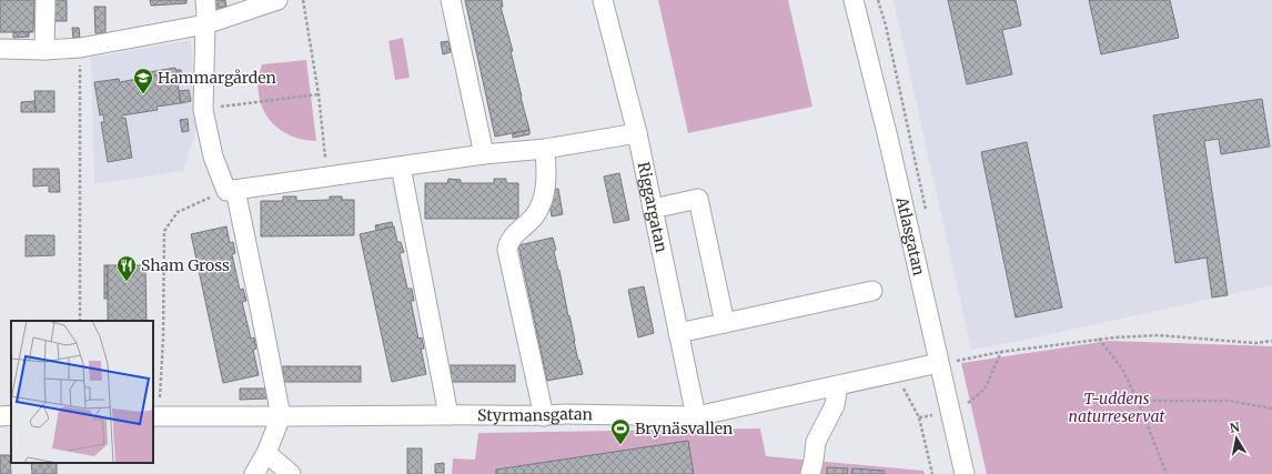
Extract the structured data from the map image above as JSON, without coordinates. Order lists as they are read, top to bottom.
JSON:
{
  "streets": {
    "street": ["Riggargatan", "Atlasgatan", "Styrmansgatan"]
  },
  "crossings": [
    ["Riggargatan", "Styrmansgatan"],
    ["Atlasgatan", "Styrmansgatan"]
  ],
  "parks": ["T-uddens naturreservat"],
  "places": {
    "school or university": ["Hammargården"],
    "restaurant": ["Sham Gross"],
    "sports": ["Brynäsvallen"]
  },
  "north": "top"
}
